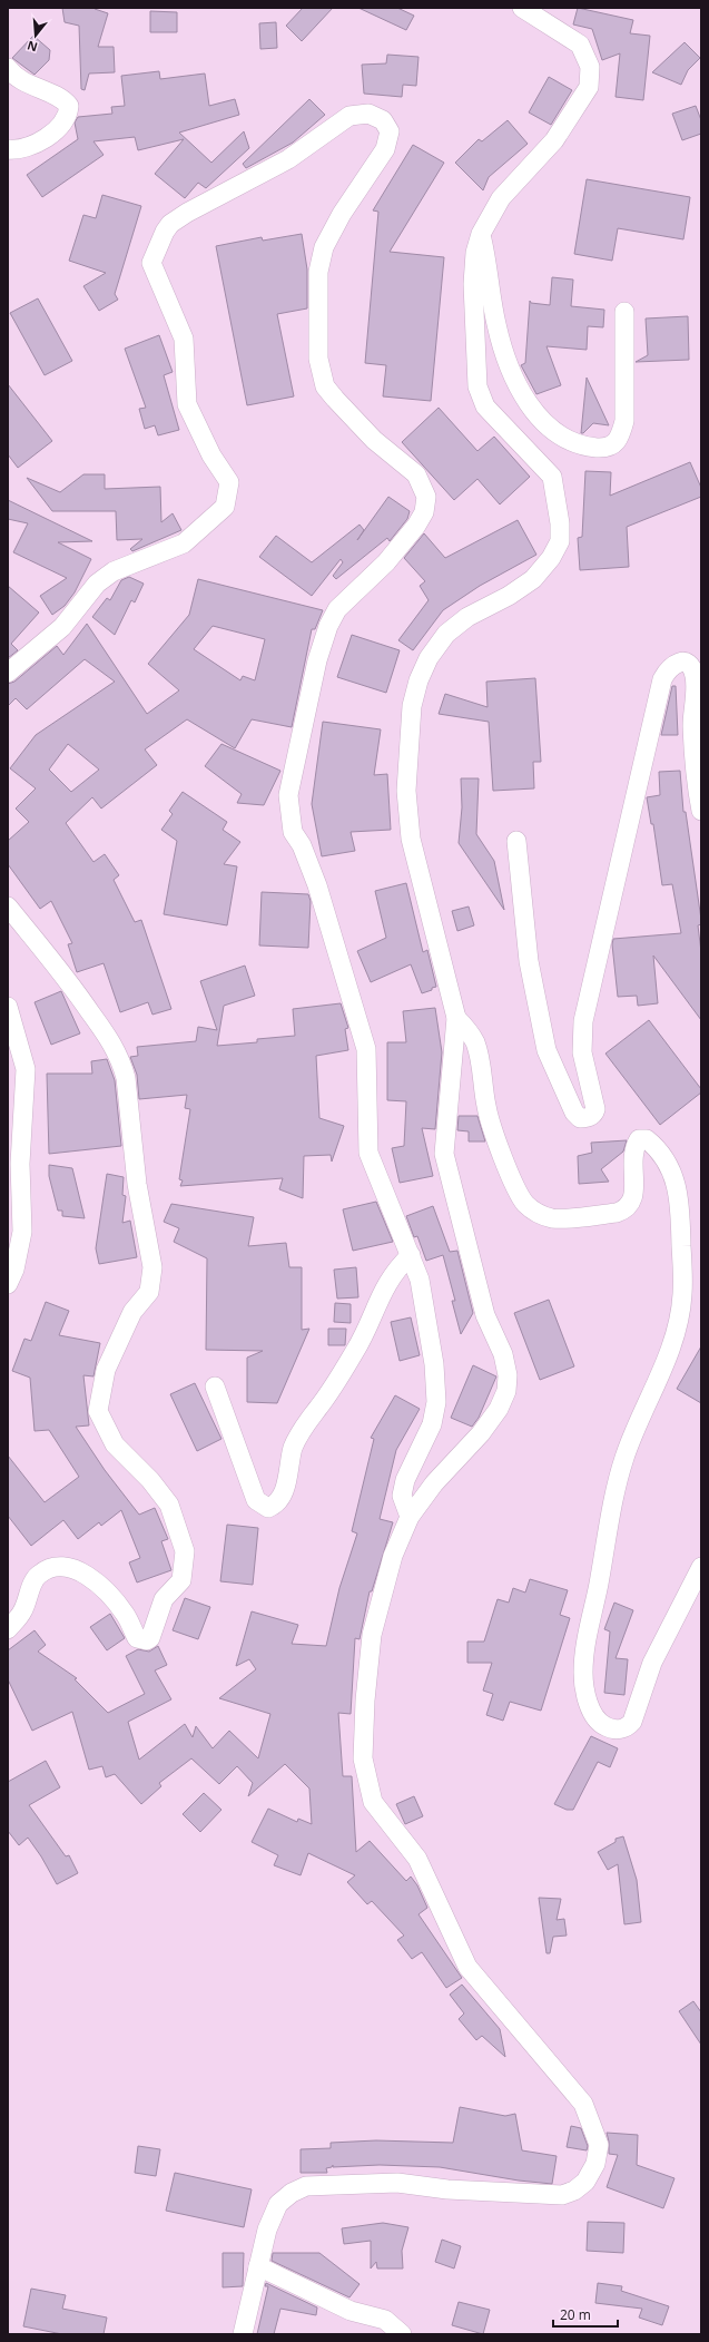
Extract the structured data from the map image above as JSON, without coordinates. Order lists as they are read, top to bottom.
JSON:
{
  "scale_bar": "20 m",
  "north": "bottom"
}
